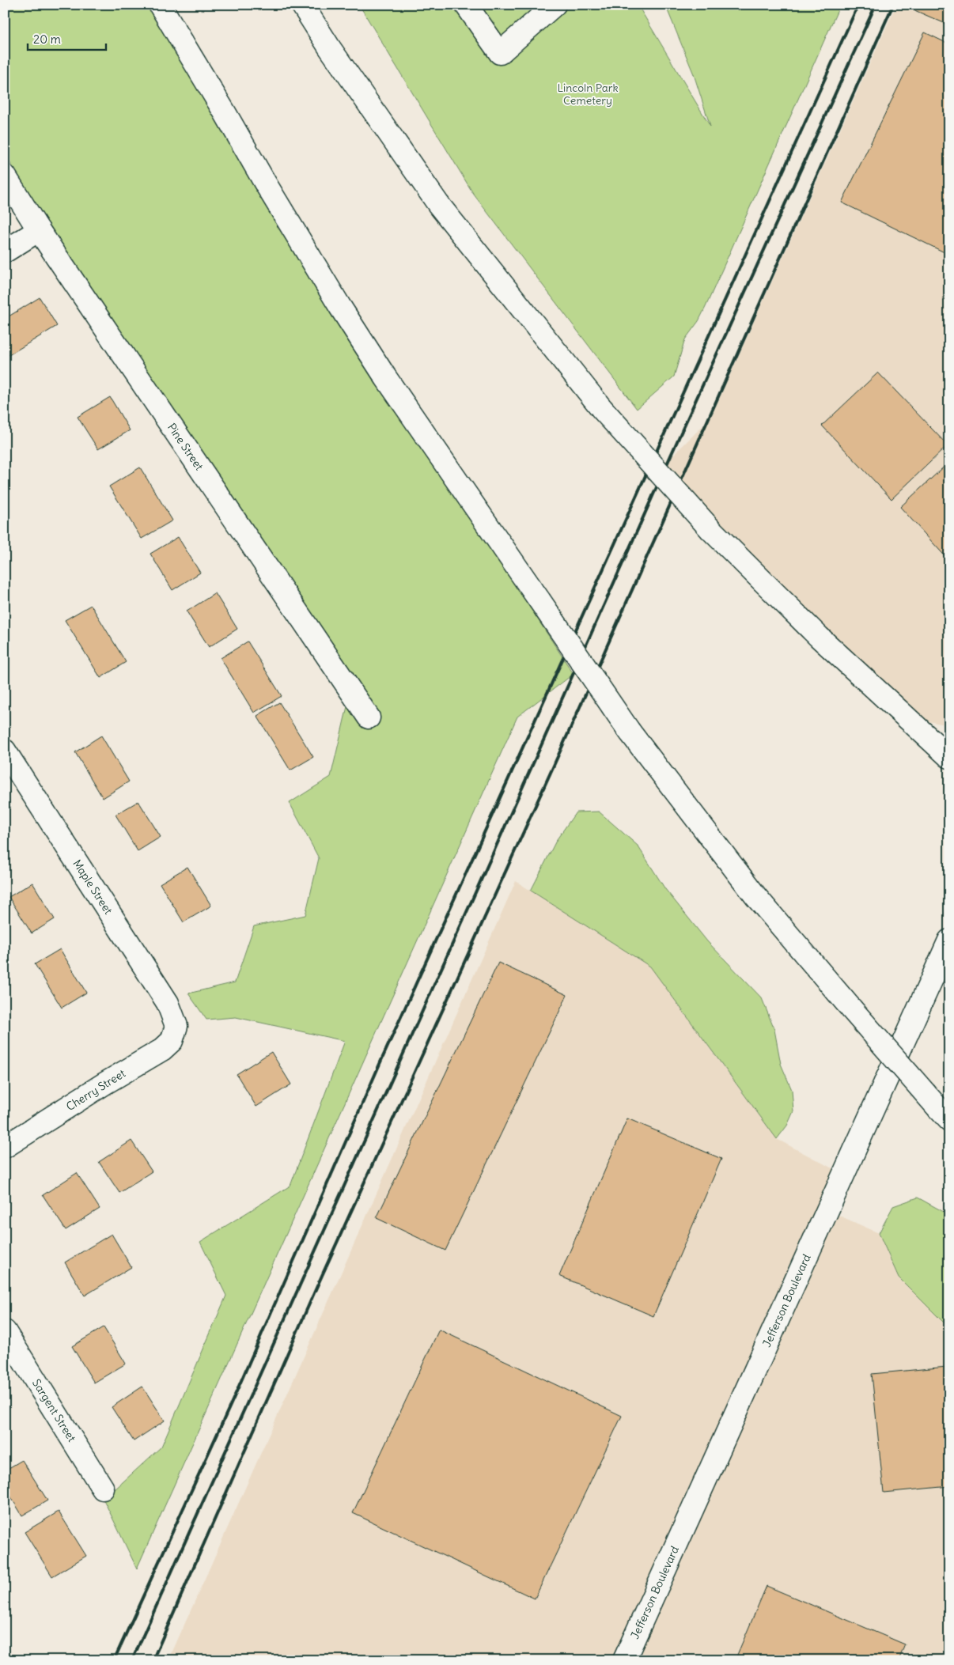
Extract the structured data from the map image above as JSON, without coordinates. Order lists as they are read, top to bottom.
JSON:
{
  "streets": {
    "main road": [
      "Pine Street",
      "Maple Street",
      "Cherry Street",
      "Jefferson Boulevard",
      "Sargent Street"
    ]
  },
  "crossings": [
    ["Maple Street", "Cherry Street"]
  ],
  "parks": ["Lincoln Park Cemetery"],
  "scale_bar": "20 m"
}
